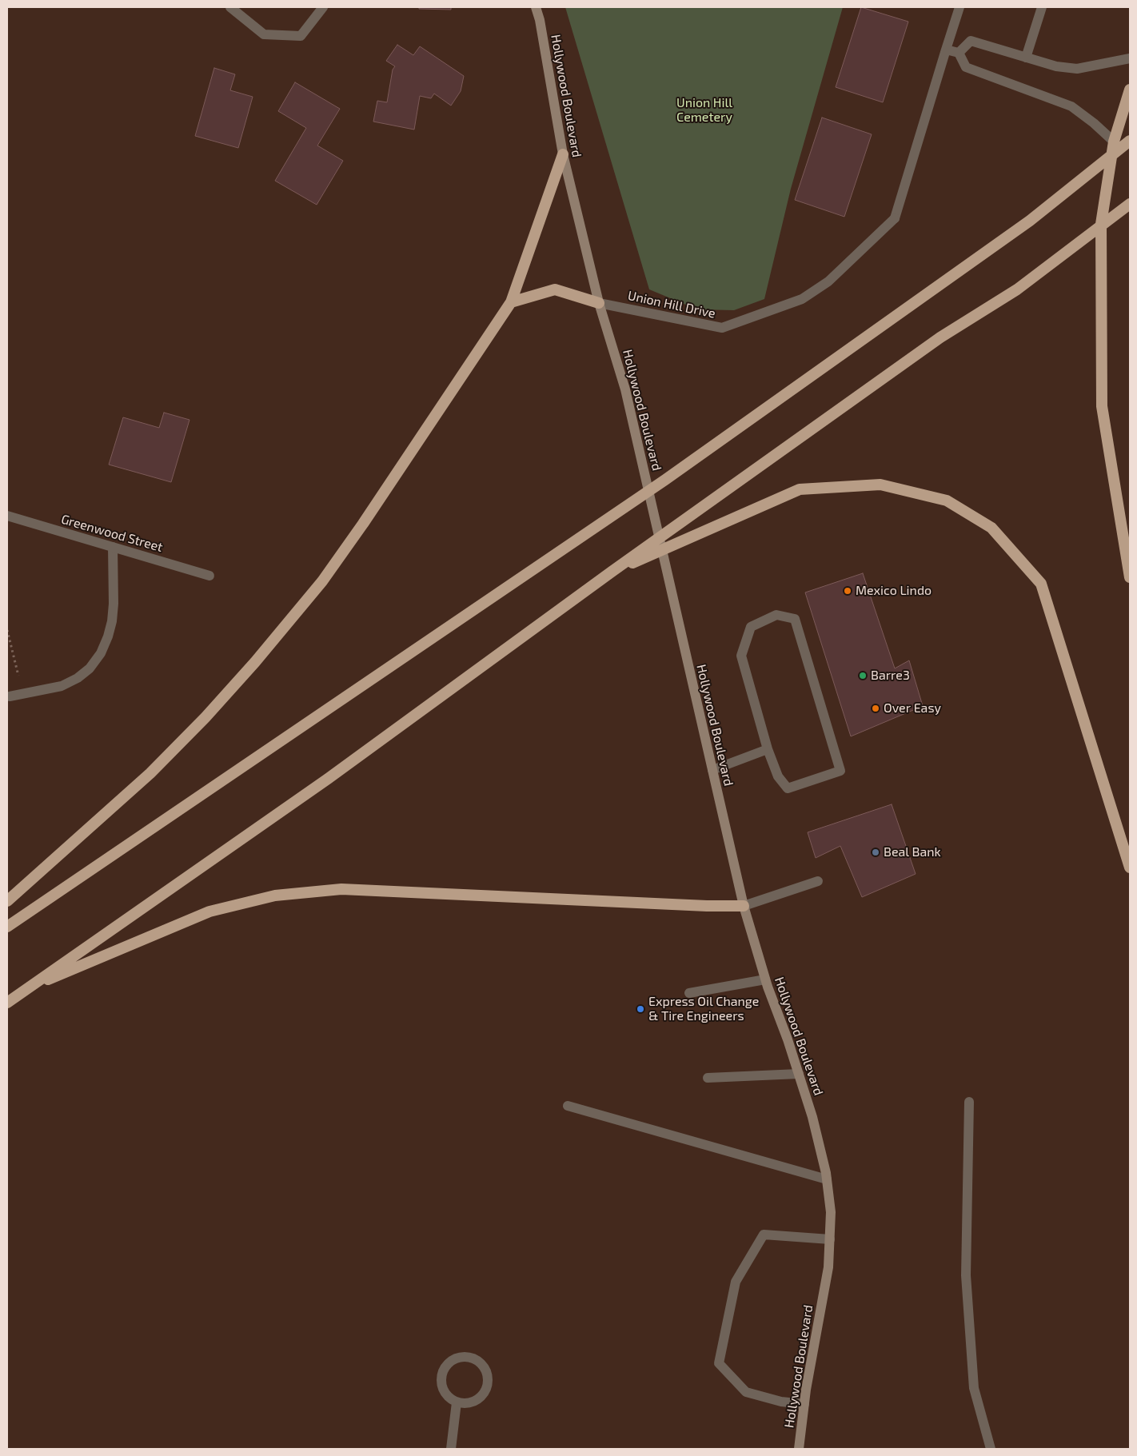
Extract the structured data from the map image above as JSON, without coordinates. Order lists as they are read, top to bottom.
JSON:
{
  "streets": {
    "main road": ["Hollywood Boulevard"],
    "street": ["Union Hill Drive", "Greenwood Street"]
  },
  "crossings": [
    ["Hollywood Boulevard", "Union Hill Drive"]
  ],
  "parks": ["Union Hill Cemetery"],
  "places": [
    "Mexico Lindo",
    "Barre3",
    "Over Easy",
    "Beal Bank",
    "Express Oil Change & Tire Engineers"
  ]
}
